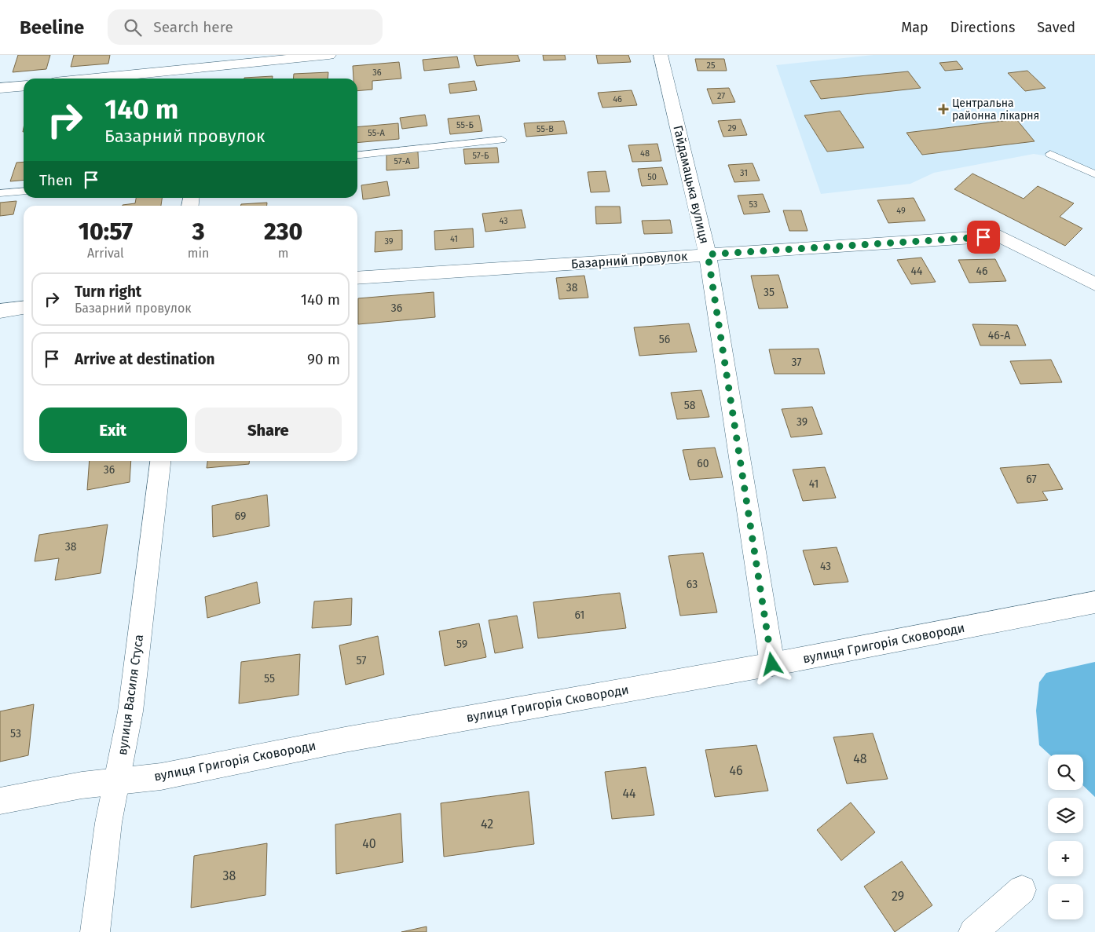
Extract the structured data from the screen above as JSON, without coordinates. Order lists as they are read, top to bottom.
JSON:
{
  "streets": {
    "street": [
      "Гайдамацька вулиця",
      "Базарний провулок",
      "вулиця Григорія Сковороди",
      "вулиця Василя Стуса"
    ]
  },
  "crossings": [
    ["Гайдамацька вулиця", "Базарний провулок"],
    ["Гайдамацька вулиця", "вулиця Григорія Сковороди"],
    ["вулиця Григорія Сковороди", "вулиця Василя Стуса"]
  ],
  "places": {
    "health": ["Центральна районна лікарня"]
  },
  "house_numbers": [
    "25",
    "36",
    "27",
    "46",
    "55-Б",
    "29",
    "55-В",
    "55-А",
    "48",
    "57-Б",
    "57-А",
    "31",
    "50",
    "53",
    "49",
    "43",
    "41",
    "39",
    "44",
    "46",
    "38",
    "35",
    "36",
    "46-А",
    "56",
    "37",
    "58",
    "39",
    "60",
    "36",
    "67",
    "41",
    "69",
    "38",
    "43",
    "63",
    "61",
    "59",
    "57",
    "55",
    "53",
    "48",
    "46",
    "44",
    "42",
    "40",
    "38",
    "29"
  ],
  "page": {
    "header": "Beeline",
    "search": "Search here",
    "nav": ["Map", "Directions", "Saved"],
    "turn": ["140 m", "Базарний провулок"],
    "then": "Then",
    "eta": [
      "10:57",
      "Arrival",
      "3",
      "min",
      "230",
      "m"
    ],
    "list": [
      {
        "name": "Turn right",
        "note": "Базарний провулок",
        "value": "140 m"
      },
      {
        "name": "Arrive at destination",
        "value": "90 m"
      }
    ],
    "buttons": ["Exit", "Share"],
    "map_buttons": ["+", "−"]
  }
}
